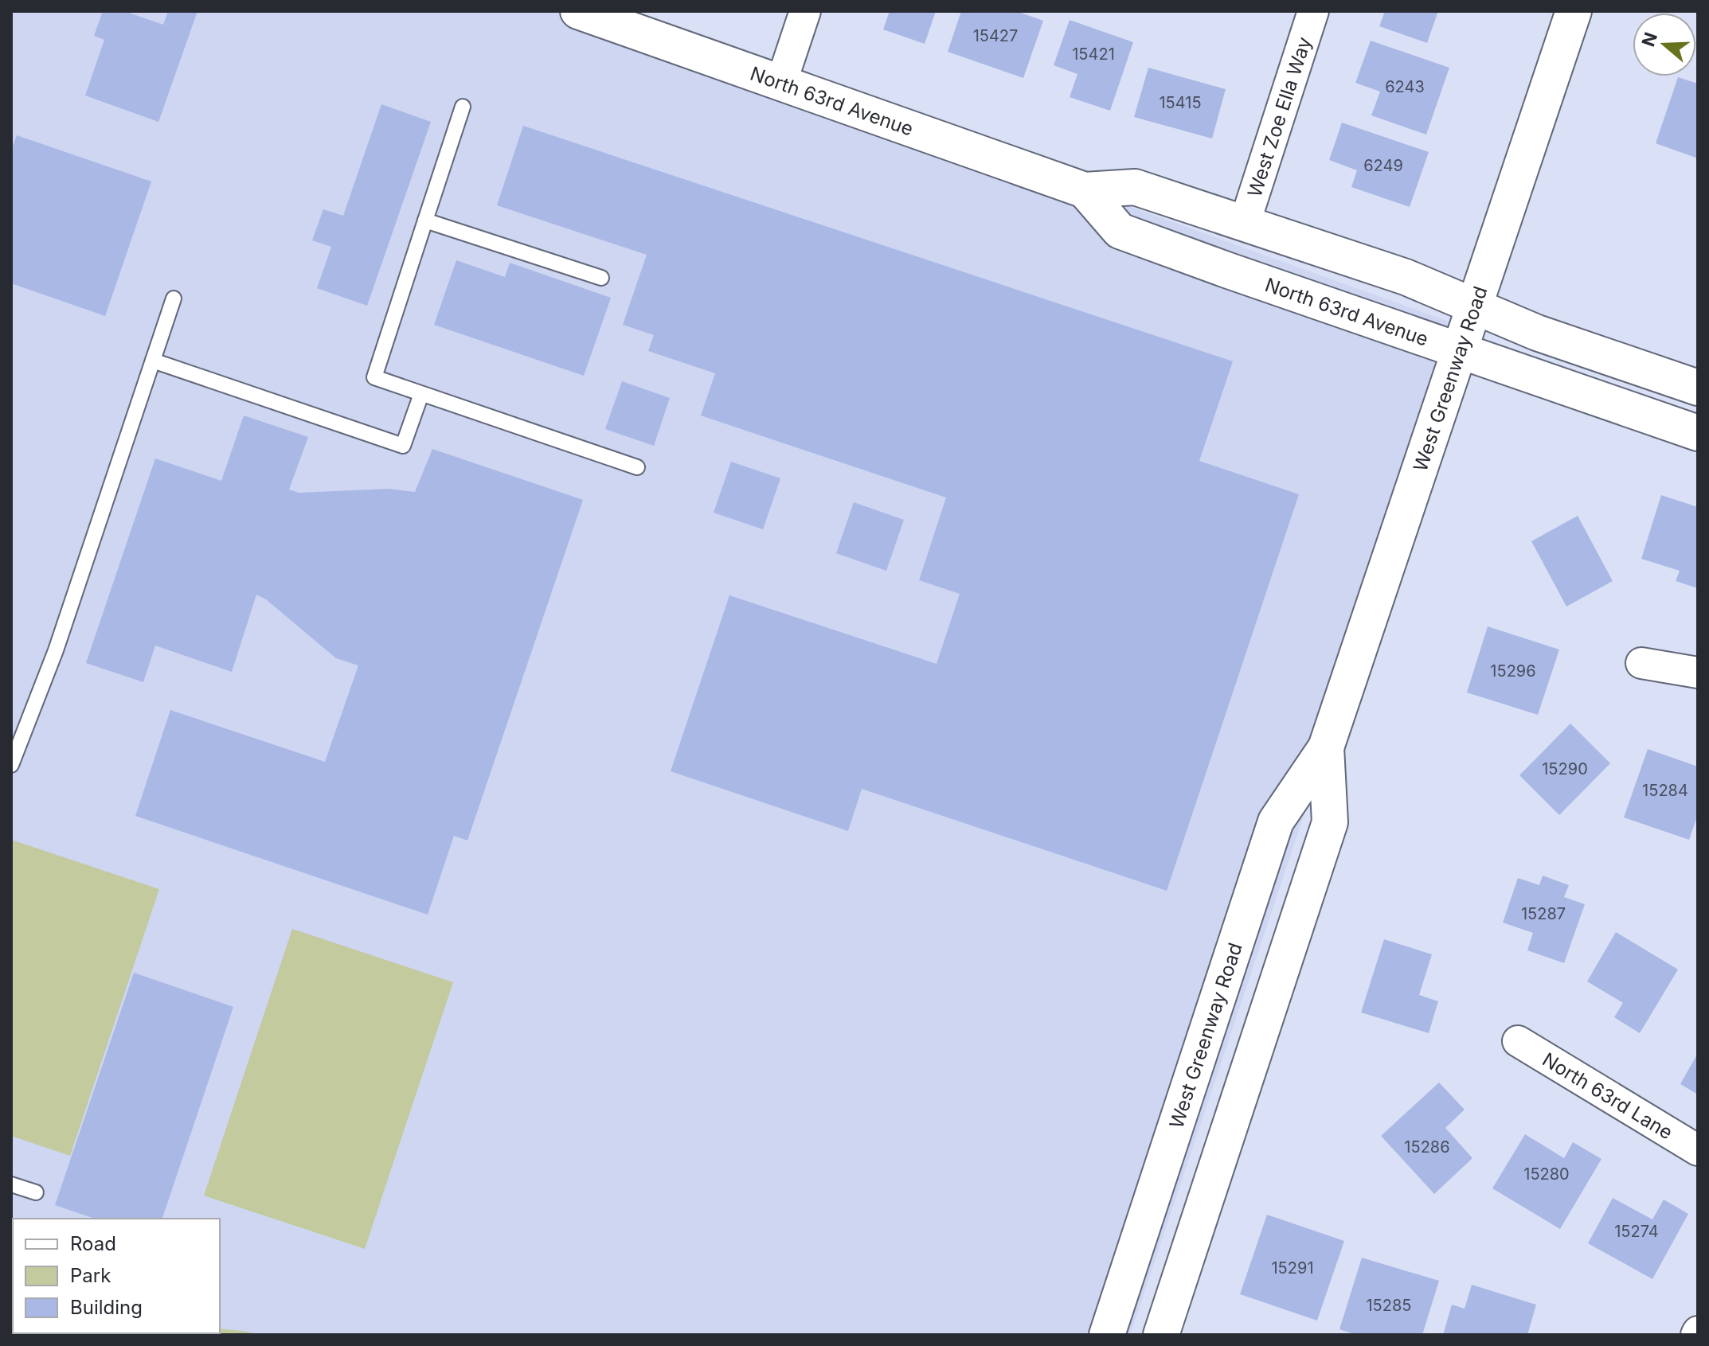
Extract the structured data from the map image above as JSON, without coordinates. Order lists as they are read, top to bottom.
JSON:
{
  "streets": {
    "main road": ["North 63rd Avenue", "West Greenway Road"],
    "street": ["West Zoe Ella Way", "North 63rd Lane"]
  },
  "crossings": [
    ["North 63rd Avenue", "West Zoe Ella Way"],
    ["North 63rd Avenue", "West Greenway Road"]
  ],
  "house_numbers": [
    "15427",
    "15421",
    "6243",
    "15415",
    "6249",
    "15296",
    "15290",
    "15284",
    "15287",
    "15286",
    "15280",
    "15274",
    "15291",
    "15285"
  ],
  "legend": ["Road", "Park", "Building"],
  "north": "left"
}
